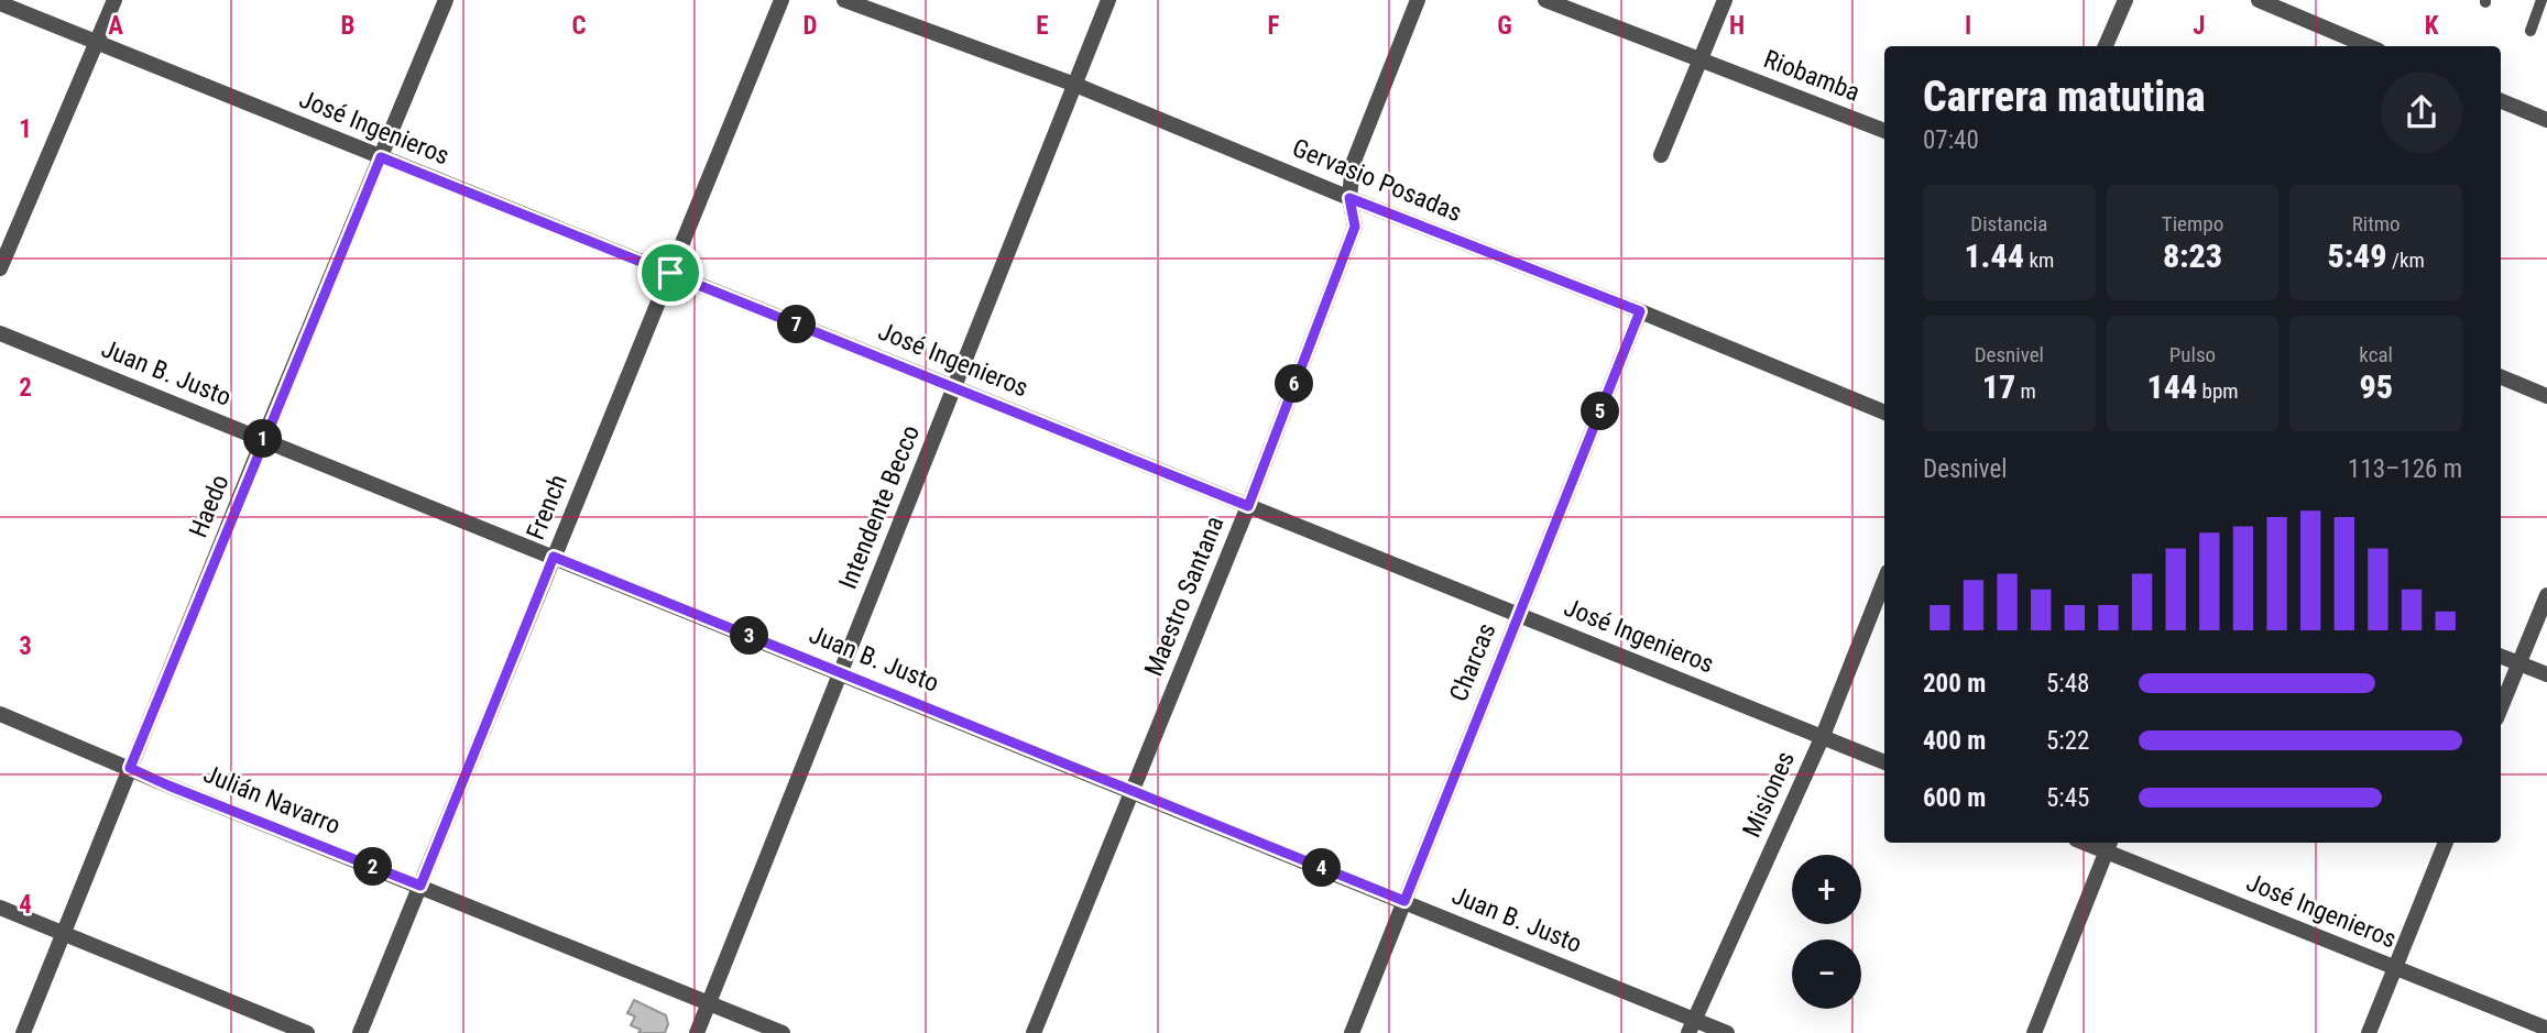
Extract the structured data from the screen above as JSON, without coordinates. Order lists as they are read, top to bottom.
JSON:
{
  "streets": {
    "street": [
      "Riobamba",
      "José Ingenieros",
      "Gervasio Posadas",
      "Juan B. Justo",
      "Haedo",
      "French",
      "Intendente Becco",
      "Maestro Santana",
      "Charcas",
      "Misiones",
      "Julián Navarro"
    ]
  },
  "crossings": [
    ["José Ingenieros", "Haedo"],
    ["José Ingenieros", "French"],
    ["José Ingenieros", "Intendente Becco"],
    ["José Ingenieros", "Maestro Santana"],
    ["José Ingenieros", "Charcas"],
    ["José Ingenieros", "Misiones"],
    ["Gervasio Posadas", "Intendente Becco"],
    ["Gervasio Posadas", "Maestro Santana"],
    ["Gervasio Posadas", "Charcas"],
    ["Juan B. Justo", "Haedo"],
    ["Juan B. Justo", "French"],
    ["Juan B. Justo", "Intendente Becco"],
    ["Juan B. Justo", "Maestro Santana"],
    ["Juan B. Justo", "Charcas"],
    ["Juan B. Justo", "Misiones"],
    ["Haedo", "Julián Navarro"],
    ["French", "Julián Navarro"],
    ["Intendente Becco", "Julián Navarro"]
  ],
  "page": {
    "heading": ["Carrera matutina", "07:40"],
    "stats": [
      ["Distancia", "1.44 km"],
      ["Tiempo", "8:23"],
      ["Ritmo", "5:49 /km"],
      ["Desnivel", "17 m"],
      ["Pulso", "144 bpm"],
      ["kcal", "95"]
    ],
    "pins": [
      "7",
      "6",
      "5",
      "1",
      "3",
      "2",
      "4"
    ],
    "chart": ["Desnivel", "113–126 m"],
    "list": [
      {
        "name": "200 m",
        "note": "5:48"
      },
      {
        "name": "400 m",
        "note": "5:22"
      },
      {
        "name": "600 m",
        "note": "5:45"
      }
    ],
    "map_buttons": ["+", "−"]
  },
  "grid": {
    "columns": [
      "A",
      "B",
      "C",
      "D",
      "E",
      "F",
      "G",
      "H",
      "I",
      "J",
      "K"
    ],
    "rows": [
      "1",
      "2",
      "3",
      "4"
    ]
  }
}
